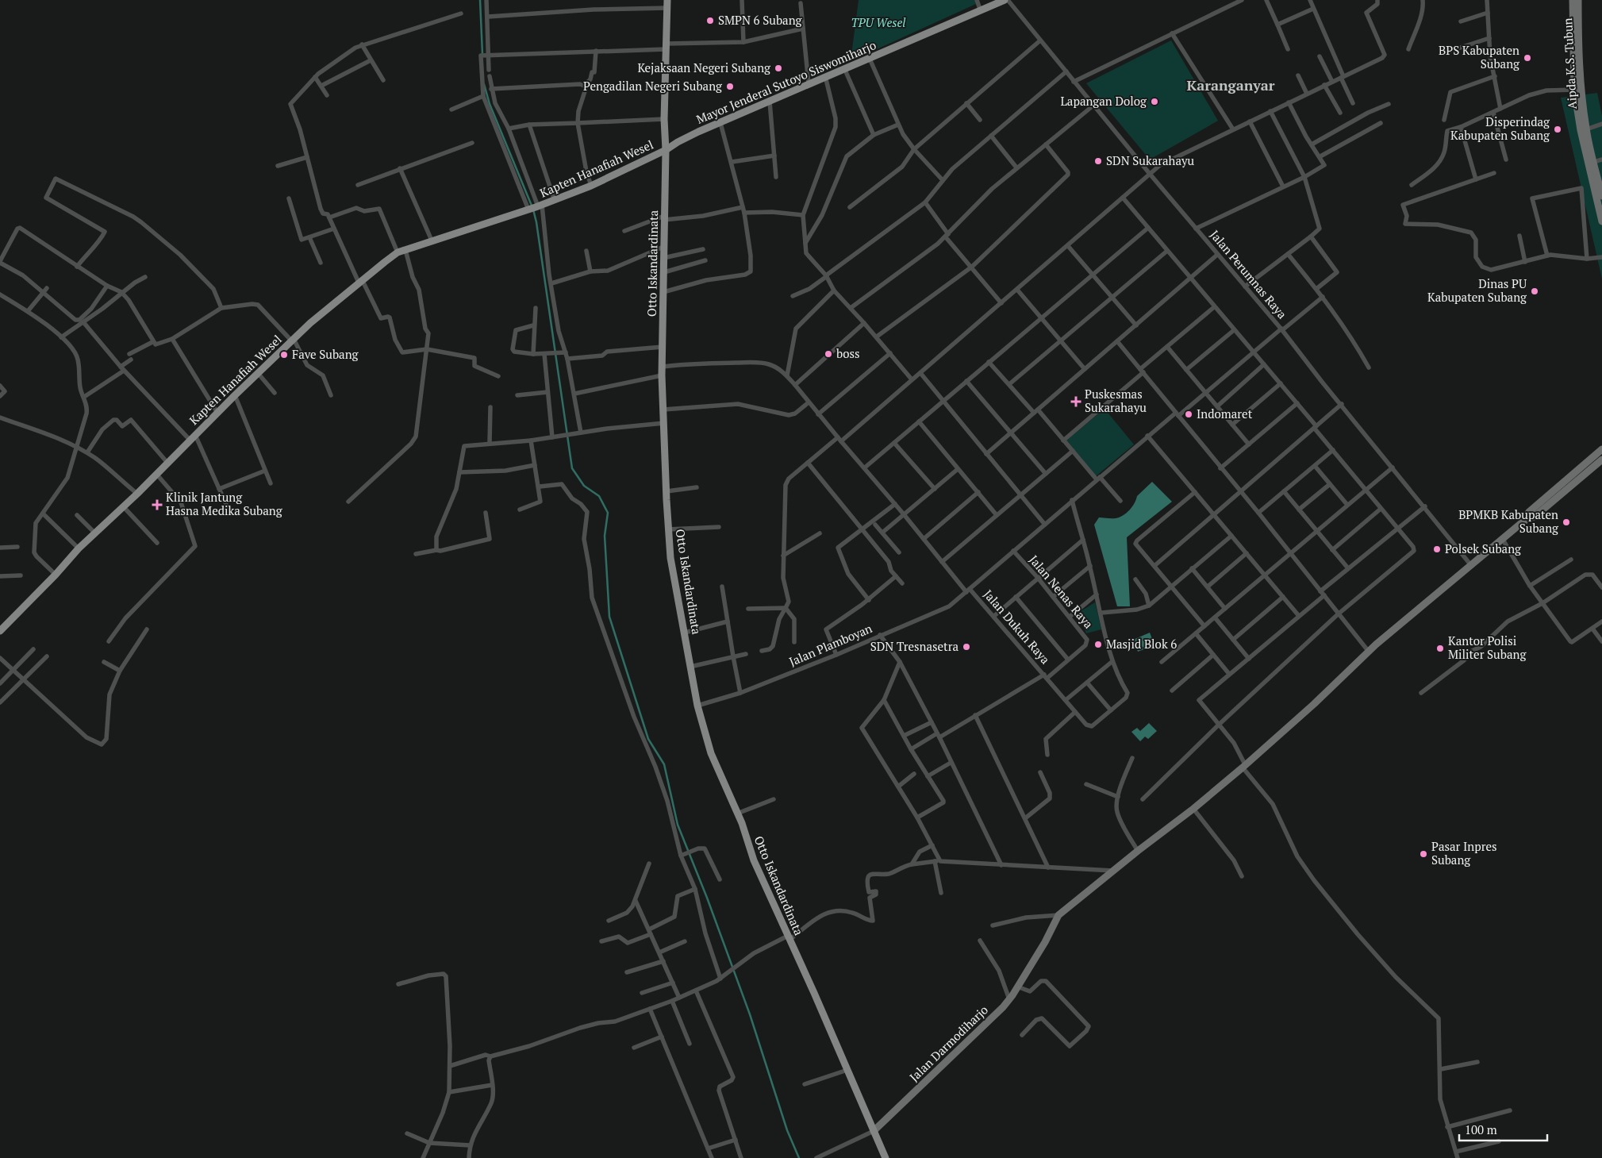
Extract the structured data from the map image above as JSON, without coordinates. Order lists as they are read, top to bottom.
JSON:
{
  "streets": {
    "main road": ["Mayor Jenderal Sutoyo Siswomiharjo", "Kapten Hanafiah Wesel", "Otto Iskandardinata"],
    "street": [
      "Aipda K.S. Tubun",
      "Jalan Perumnas Raya",
      "Jalan Nenas Raya",
      "Jalan Dukuh Raya",
      "Jalan Plamboyan",
      "Jalan Darmodiharjo"
    ]
  },
  "crossings": [
    ["Mayor Jenderal Sutoyo Siswomiharjo", "Kapten Hanafiah Wesel"],
    ["Mayor Jenderal Sutoyo Siswomiharjo", "Otto Iskandardinata"],
    ["Mayor Jenderal Sutoyo Siswomiharjo", "Jalan Perumnas Raya"],
    ["Kapten Hanafiah Wesel", "Otto Iskandardinata"],
    ["Otto Iskandardinata", "Jalan Dukuh Raya"],
    ["Otto Iskandardinata", "Jalan Plamboyan"],
    ["Otto Iskandardinata", "Jalan Darmodiharjo"],
    ["Jalan Perumnas Raya", "Jalan Plamboyan"],
    ["Jalan Nenas Raya", "Jalan Dukuh Raya"],
    ["Jalan Nenas Raya", "Jalan Plamboyan"],
    ["Jalan Dukuh Raya", "Jalan Plamboyan"]
  ],
  "districts": ["Karanganyar"],
  "parks": ["TPU Wesel"],
  "places": {
    "other": [
      "SMPN 6 Subang",
      "BPS Kabupaten Subang",
      "Kejaksaan Negeri Subang",
      "Pengadilan Negeri Subang",
      "Lapangan Dolog",
      "Disperindag Kabupaten Subang",
      "SDN Sukarahayu",
      "Dinas PU Kabupaten Subang",
      "boss",
      "Fave Subang",
      "Indomaret",
      "BPMKB Kabupaten Subang",
      "Polsek Subang",
      "Masjid Blok 6",
      "SDN Tresnasetra",
      "Kantor Polisi Militer Subang",
      "Pasar Inpres Subang"
    ],
    "health": ["Puskesmas Sukarahayu", "Klinik Jantung Hasna Medika Subang"]
  },
  "scale_bar": "100 m"
}
